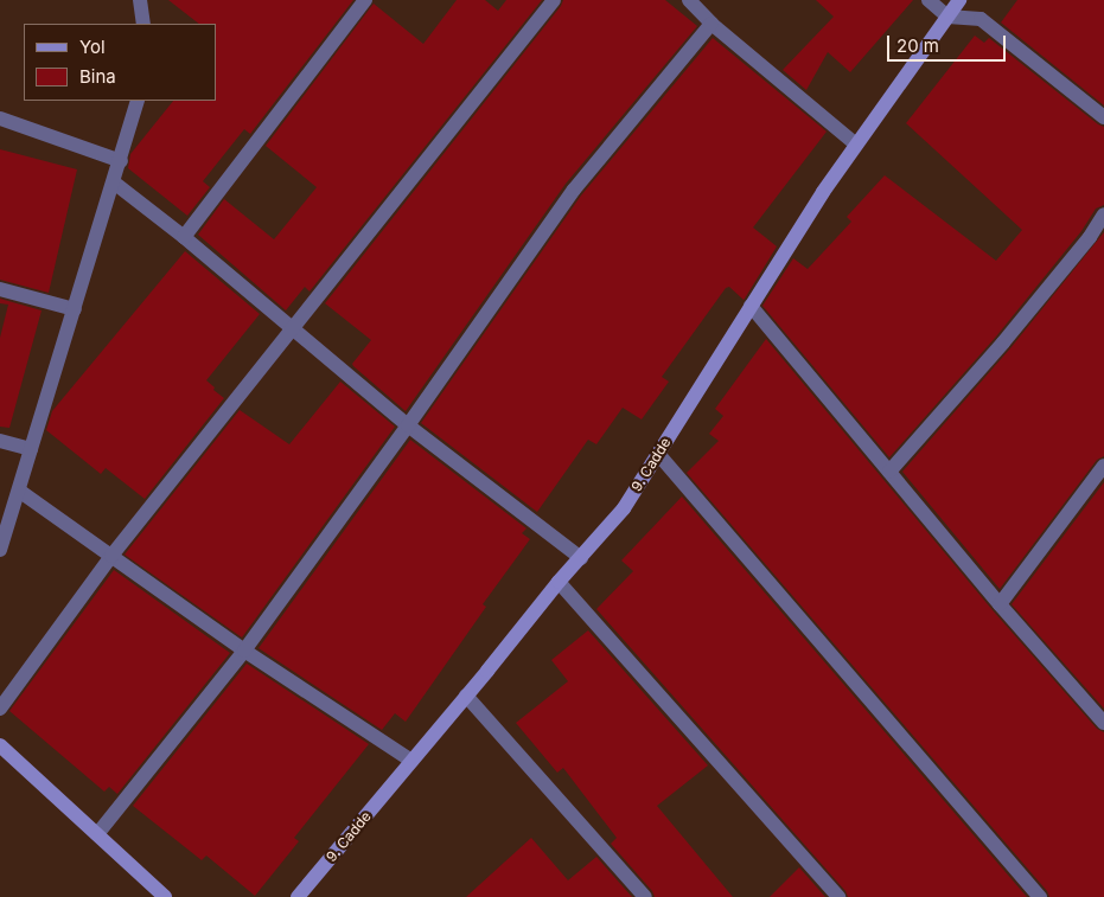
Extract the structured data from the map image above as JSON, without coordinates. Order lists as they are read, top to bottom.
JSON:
{
  "streets": {
    "street": ["9. Cadde"]
  },
  "legend": ["Yol", "Bina"],
  "scale_bar": "20 m"
}
